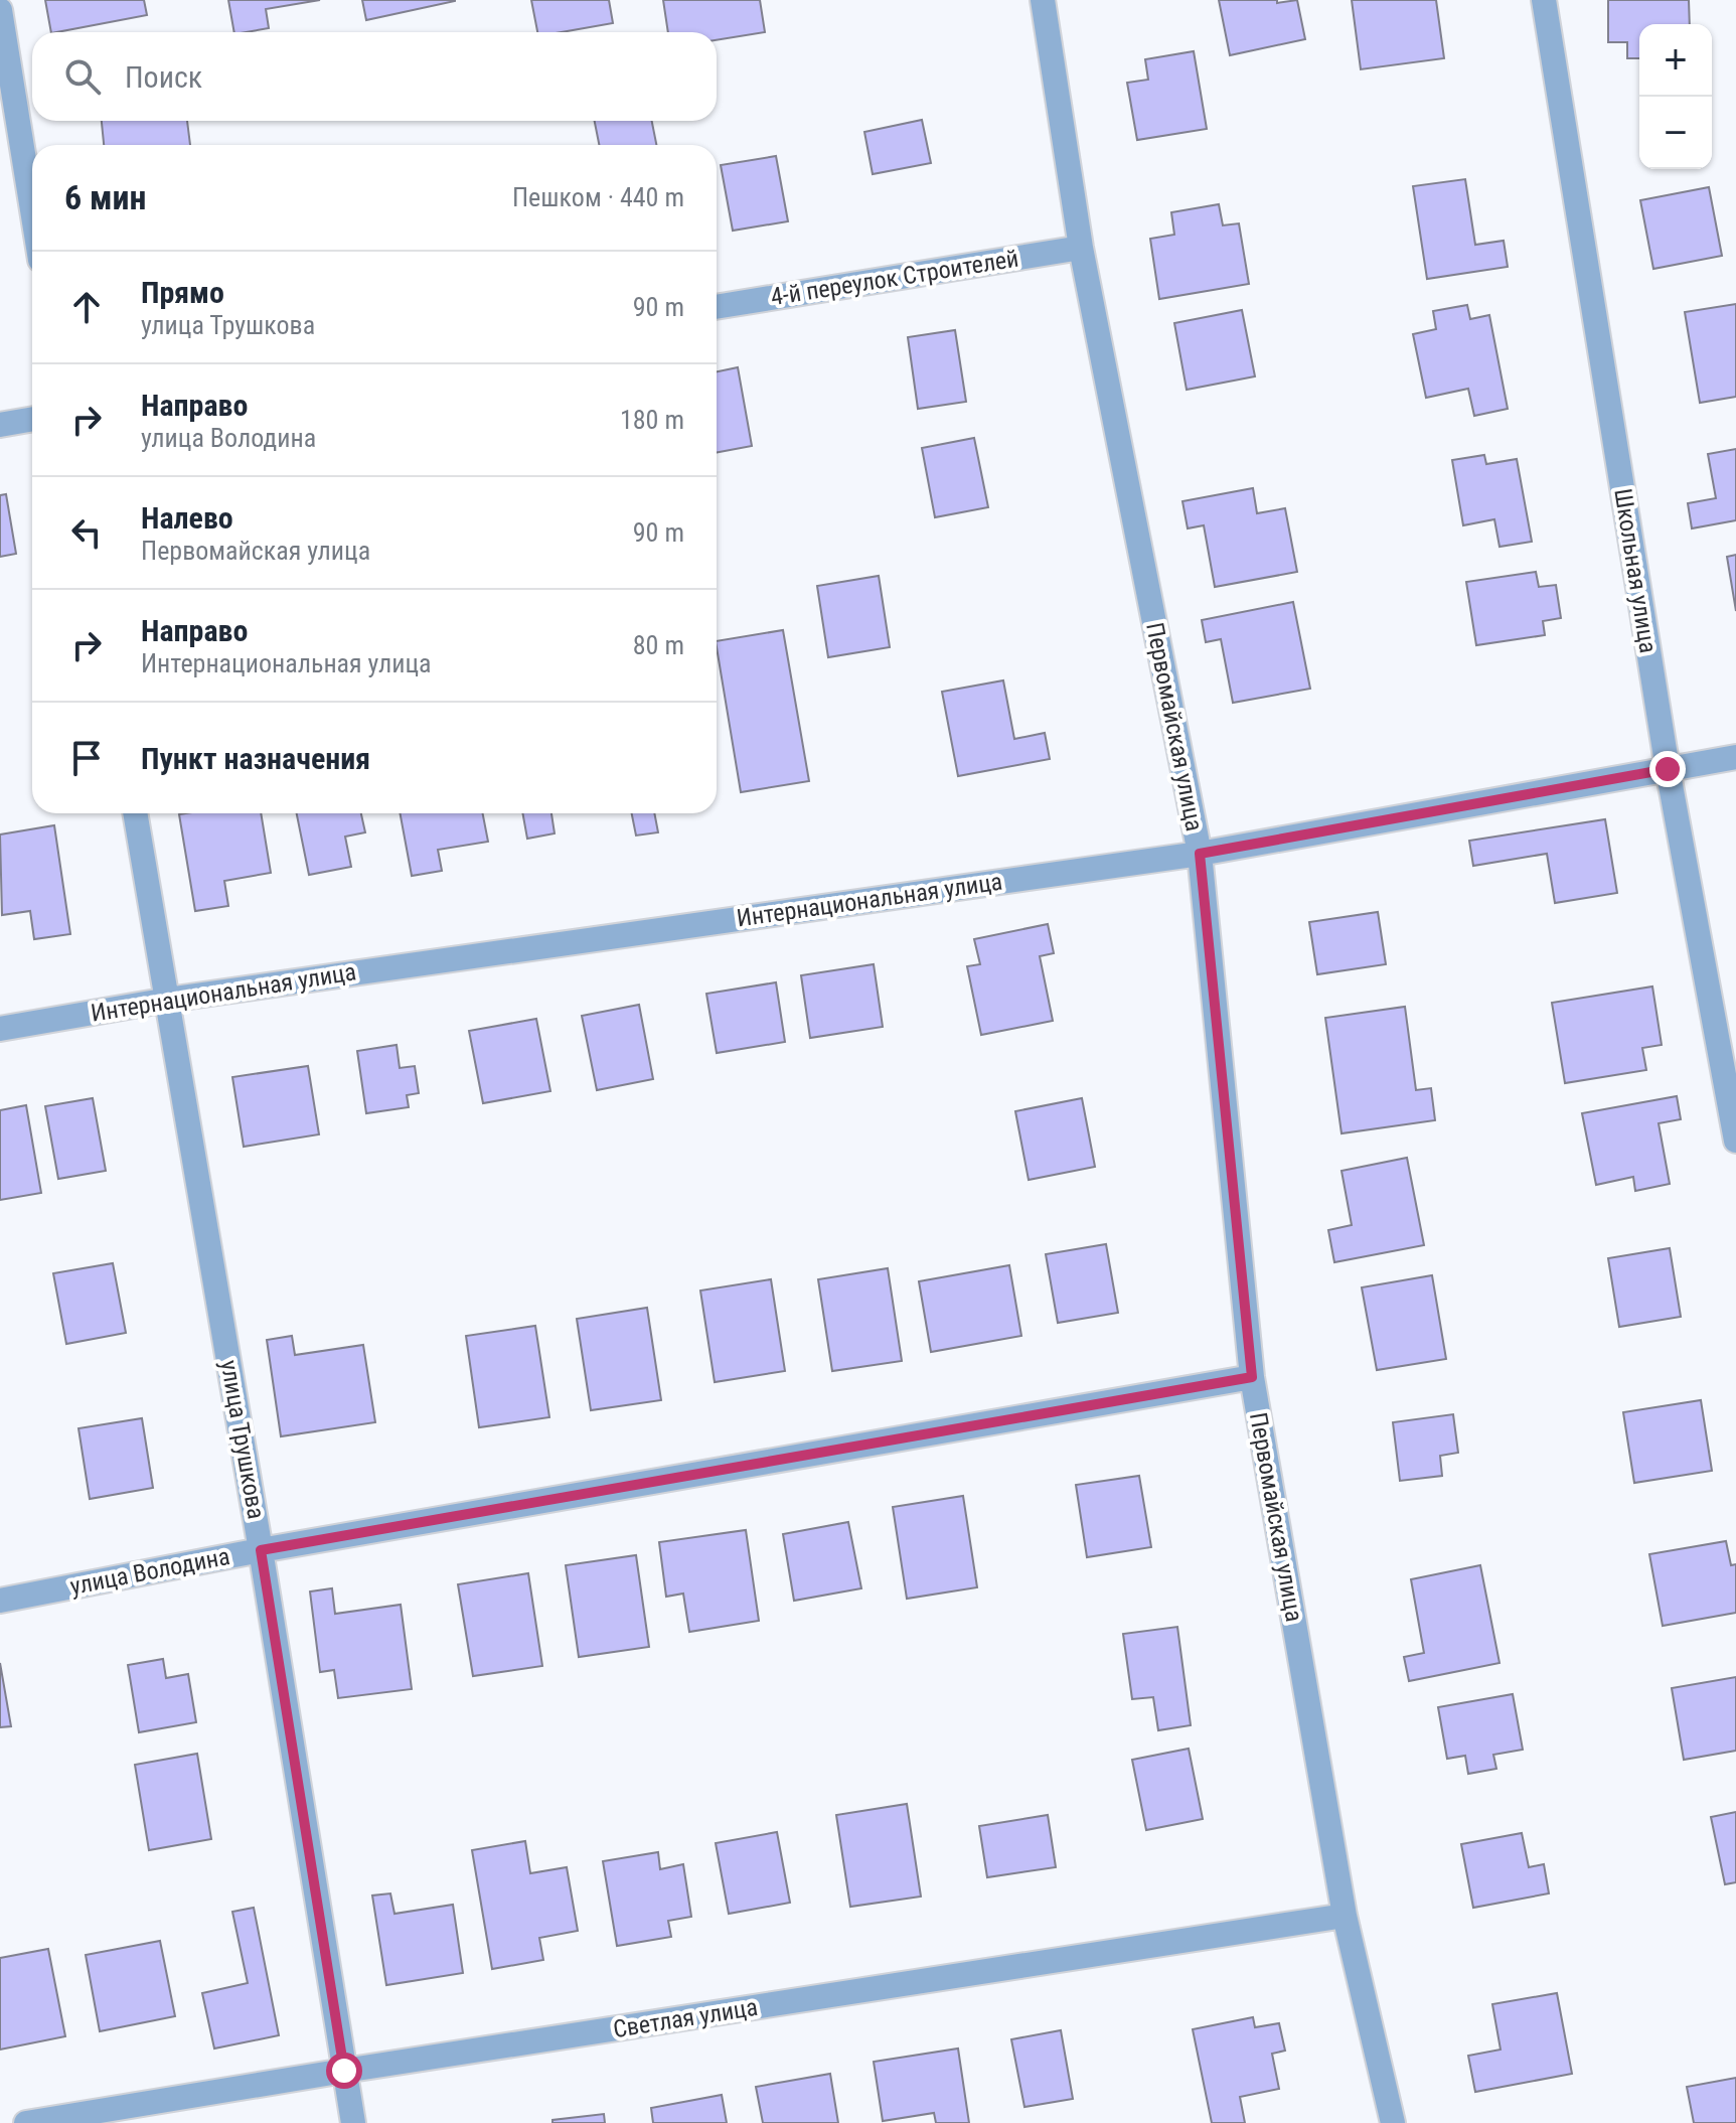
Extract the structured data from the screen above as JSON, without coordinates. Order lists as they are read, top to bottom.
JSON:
{
  "streets": {
    "street": [
      "4-й переулок Строителей",
      "Школьная улица",
      "Первомайская улица",
      "Интернациональная улица",
      "улица Трушкова",
      "улица Володина",
      "Светлая улица"
    ]
  },
  "crossings": [
    ["4-й переулок Строителей", "Первомайская улица"],
    ["Школьная улица", "Интернациональная улица"],
    ["Первомайская улица", "Интернациональная улица"],
    ["Первомайская улица", "улица Володина"],
    ["Первомайская улица", "Светлая улица"],
    ["Интернациональная улица", "улица Трушкова"],
    ["улица Трушкова", "улица Володина"],
    ["улица Трушкова", "Светлая улица"]
  ],
  "page": {
    "map_buttons": ["+", "−"],
    "search": "Поиск",
    "heading": ["6 мин", "Пешком · 440 m"],
    "list": [
      ["Прямо", "улица Трушкова", "90 m"],
      ["Направо", "улица Володина", "180 m"],
      ["Налево", "Первомайская улица", "90 m"],
      ["Направо", "Интернациональная улица", "80 m"],
      "Пункт назначения"
    ]
  }
}
